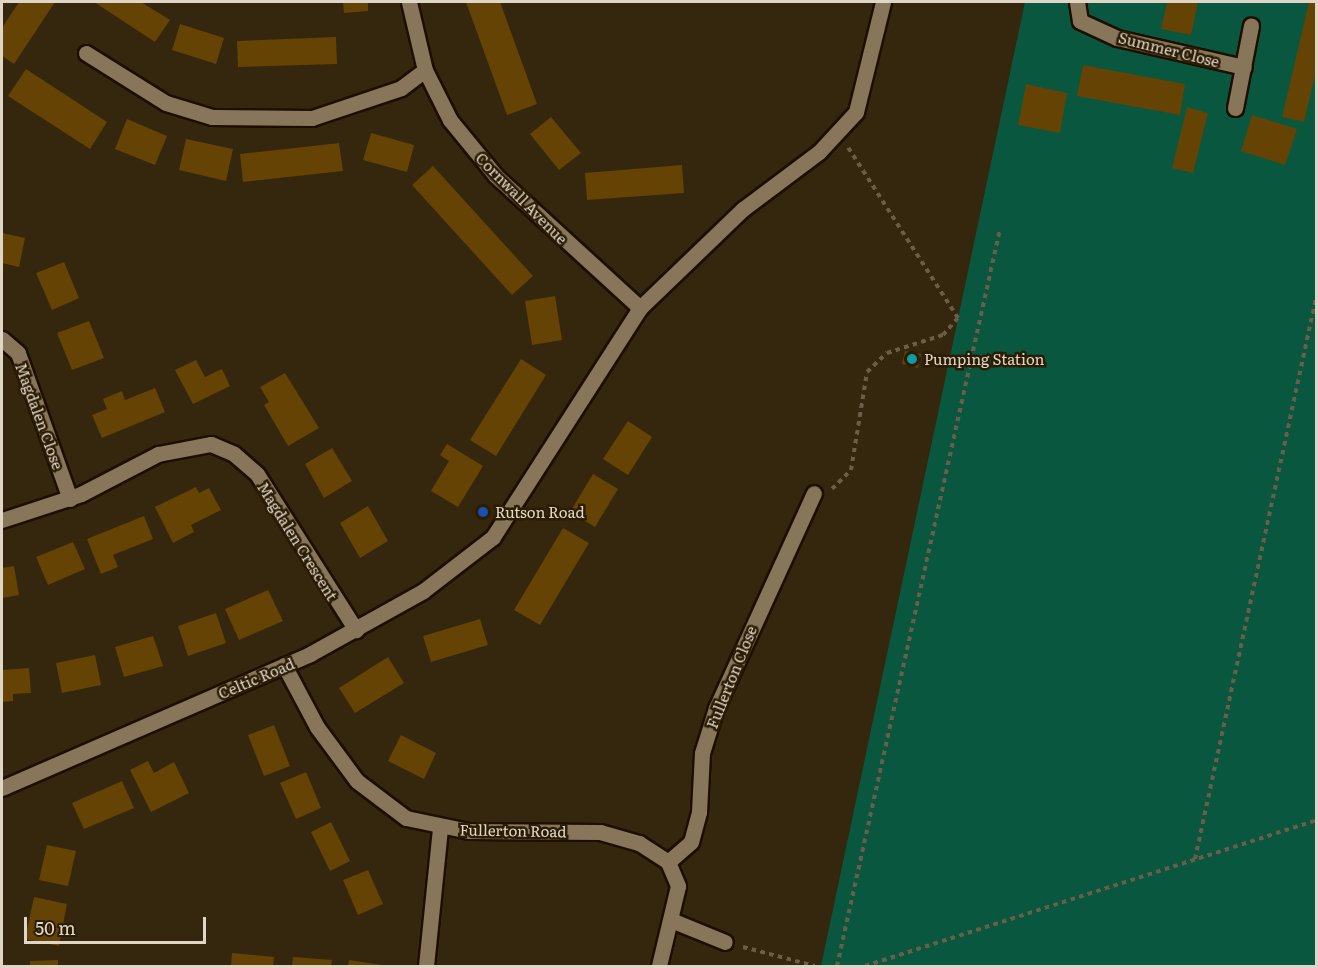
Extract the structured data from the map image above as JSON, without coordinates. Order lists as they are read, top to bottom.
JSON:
{
  "streets": {
    "street": [
      "Summer Close",
      "Cornwall Avenue",
      "Magdalen Close",
      "Magdalen Crescent",
      "Fullerton Close",
      "Celtic Road",
      "Fullerton Road"
    ]
  },
  "crossings": [
    ["Cornwall Avenue", "Celtic Road"],
    ["Magdalen Close", "Magdalen Crescent"],
    ["Magdalen Crescent", "Celtic Road"],
    ["Fullerton Close", "Fullerton Road"],
    ["Celtic Road", "Fullerton Road"]
  ],
  "places": ["Pumping Station", "Rutson Road"],
  "scale_bar": "50 m"
}
